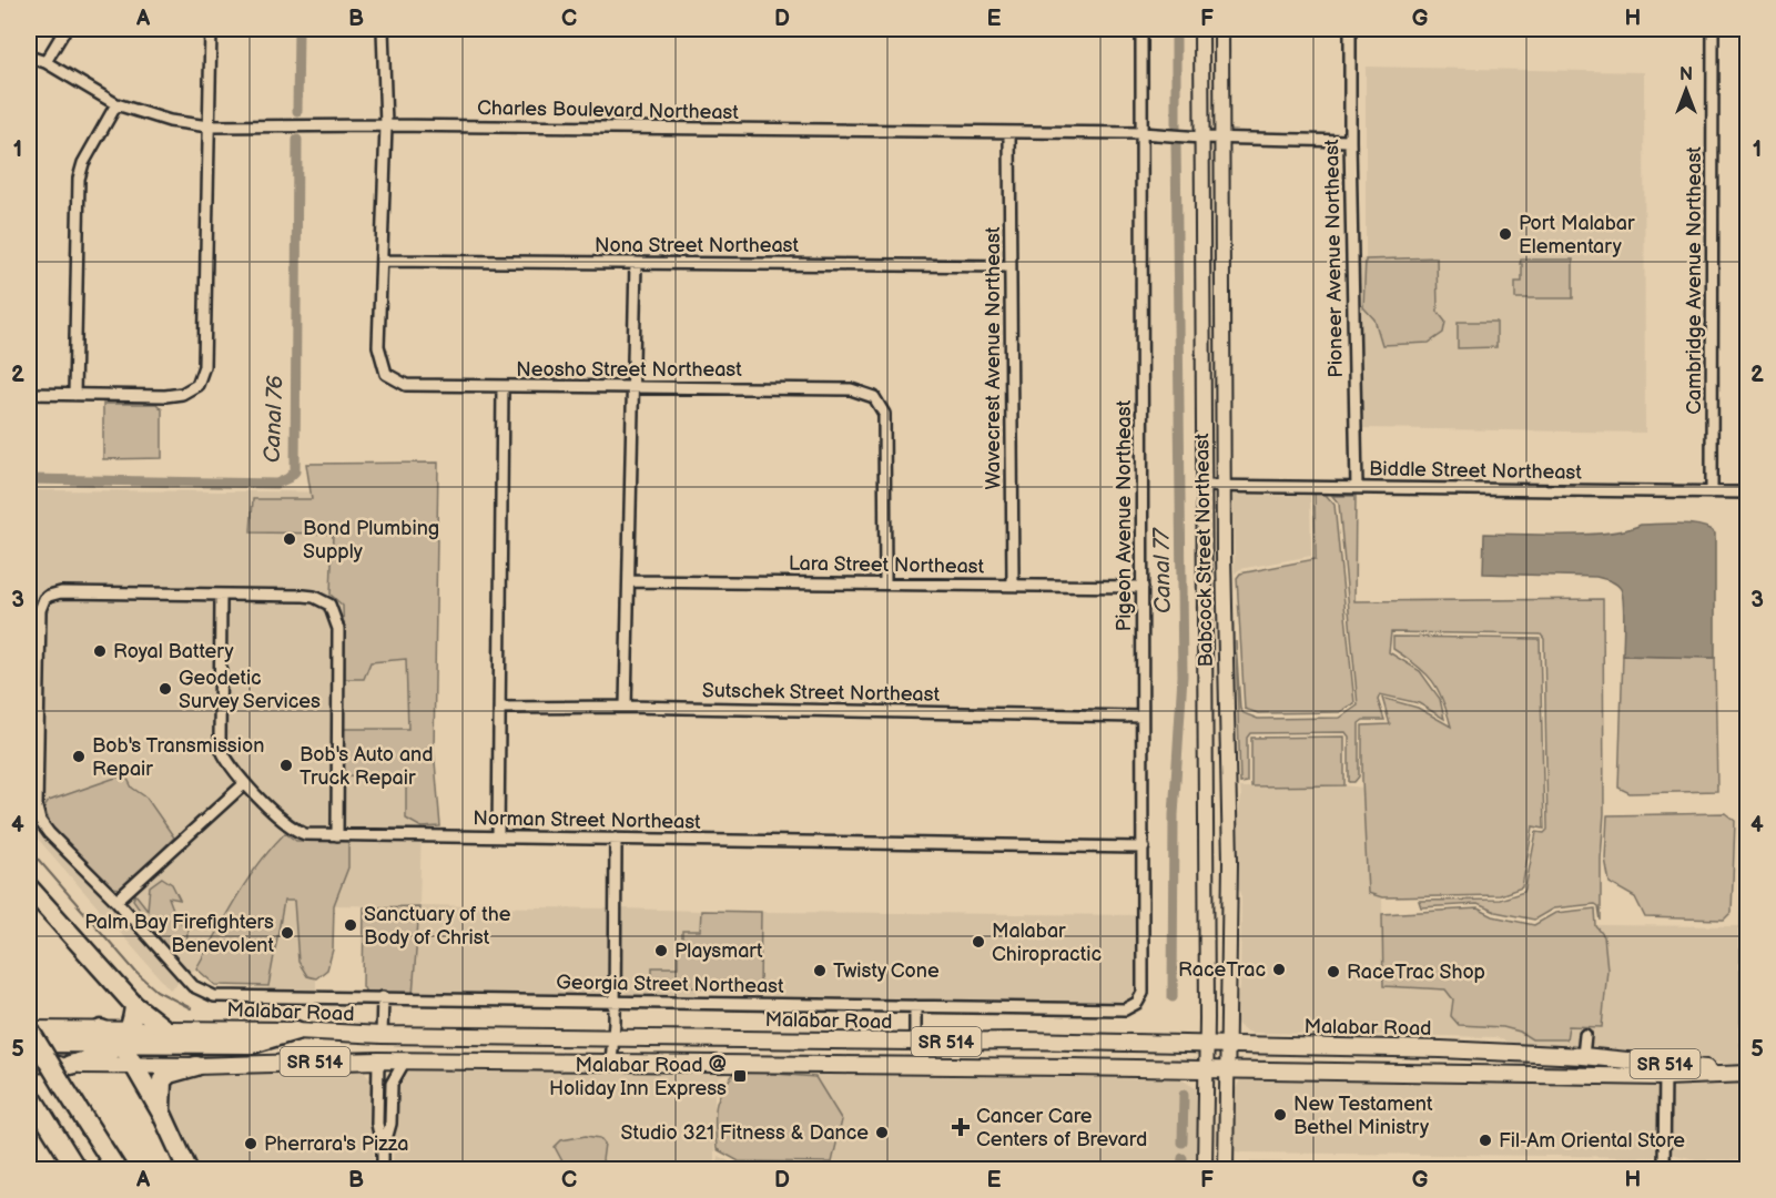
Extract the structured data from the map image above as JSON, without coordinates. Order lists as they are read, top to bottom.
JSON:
{
  "streets": {
    "main road": ["Babcock Street Northeast", "Malabar Road", "SR 514"],
    "street": [
      "Charles Boulevard Northeast",
      "Nona Street Northeast",
      "Pioneer Avenue Northeast",
      "Cambridge Avenue Northeast",
      "Wavecrest Avenue Northeast",
      "Neosho Street Northeast",
      "Biddle Street Northeast",
      "Pigeon Avenue Northeast",
      "Lara Street Northeast",
      "Sutschek Street Northeast",
      "Norman Street Northeast",
      "Georgia Street Northeast"
    ]
  },
  "crossings": [
    ["Charles Boulevard Northeast", "Pioneer Avenue Northeast"],
    ["Charles Boulevard Northeast", "Wavecrest Avenue Northeast"],
    ["Charles Boulevard Northeast", "Pigeon Avenue Northeast"],
    ["Charles Boulevard Northeast", "Babcock Street Northeast"],
    ["Nona Street Northeast", "Wavecrest Avenue Northeast"],
    ["Nona Street Northeast", "Neosho Street Northeast"],
    ["Pioneer Avenue Northeast", "Biddle Street Northeast"],
    ["Cambridge Avenue Northeast", "Biddle Street Northeast"],
    ["Wavecrest Avenue Northeast", "Lara Street Northeast"],
    ["Neosho Street Northeast", "Lara Street Northeast"],
    ["Biddle Street Northeast", "Babcock Street Northeast"],
    ["Pigeon Avenue Northeast", "Lara Street Northeast"],
    ["Pigeon Avenue Northeast", "Sutschek Street Northeast"],
    ["Pigeon Avenue Northeast", "Norman Street Northeast"],
    ["Pigeon Avenue Northeast", "Georgia Street Northeast"],
    ["Babcock Street Northeast", "Malabar Road"]
  ],
  "water": ["Canal 76", "Canal 77"],
  "places": {
    "other": [
      "Port Malabar Elementary",
      "Bond Plumbing Supply",
      "Royal Battery",
      "Geodetic Survey Services",
      "Bob's Transmission Repair",
      "Bob's Auto and Truck Repair",
      "Sanctuary of the Body of Christ",
      "Palm Bay Firefighters Benevolent",
      "Malabar Chiropractic",
      "Playsmart",
      "RaceTrac",
      "Twisty Cone",
      "RaceTrac Shop",
      "New Testament Bethel Ministry",
      "Studio 321 Fitness & Dance",
      "Fil-Am Oriental Store",
      "Pherrara's Pizza"
    ],
    "transit": ["Malabar Road @ Holiday Inn Express"],
    "health": ["Cancer Care Centers of Brevard"]
  },
  "north": "top",
  "grid": {
    "columns": [
      "A",
      "B",
      "C",
      "D",
      "E",
      "F",
      "G",
      "H"
    ],
    "rows": [
      "1",
      "2",
      "3",
      "4",
      "5"
    ]
  }
}
